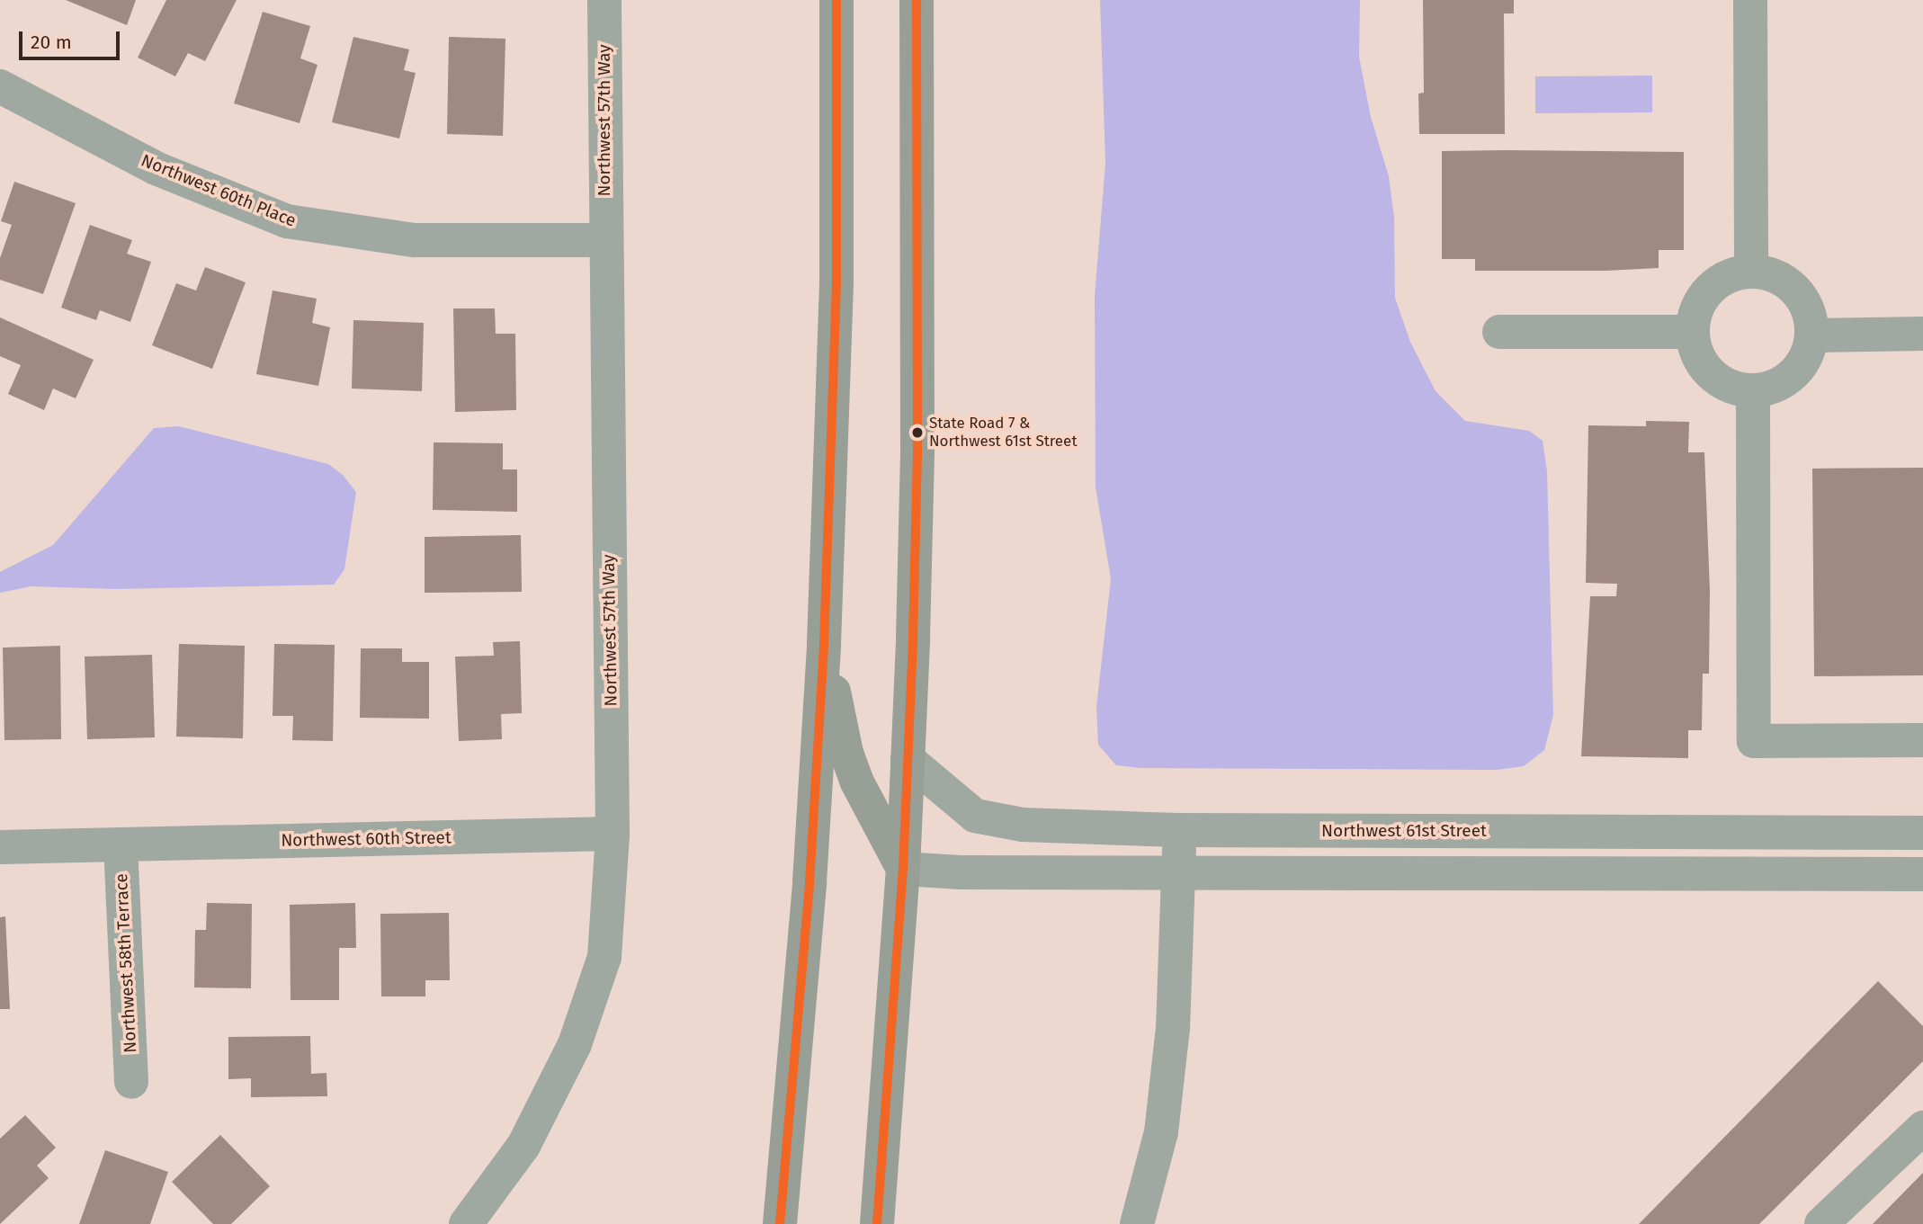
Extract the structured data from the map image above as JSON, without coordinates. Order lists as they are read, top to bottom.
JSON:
{
  "streets": {
    "street": [
      "Northwest 57th Way",
      "Northwest 60th Place",
      "Northwest 61st Street",
      "Northwest 60th Street",
      "Northwest 58th Terrace"
    ]
  },
  "crossings": [
    ["Northwest 57th Way", "Northwest 60th Place"],
    ["Northwest 57th Way", "Northwest 60th Street"],
    ["Northwest 60th Street", "Northwest 58th Terrace"]
  ],
  "places": ["State Road 7 & Northwest 61st Street"],
  "scale_bar": "20 m"
}
